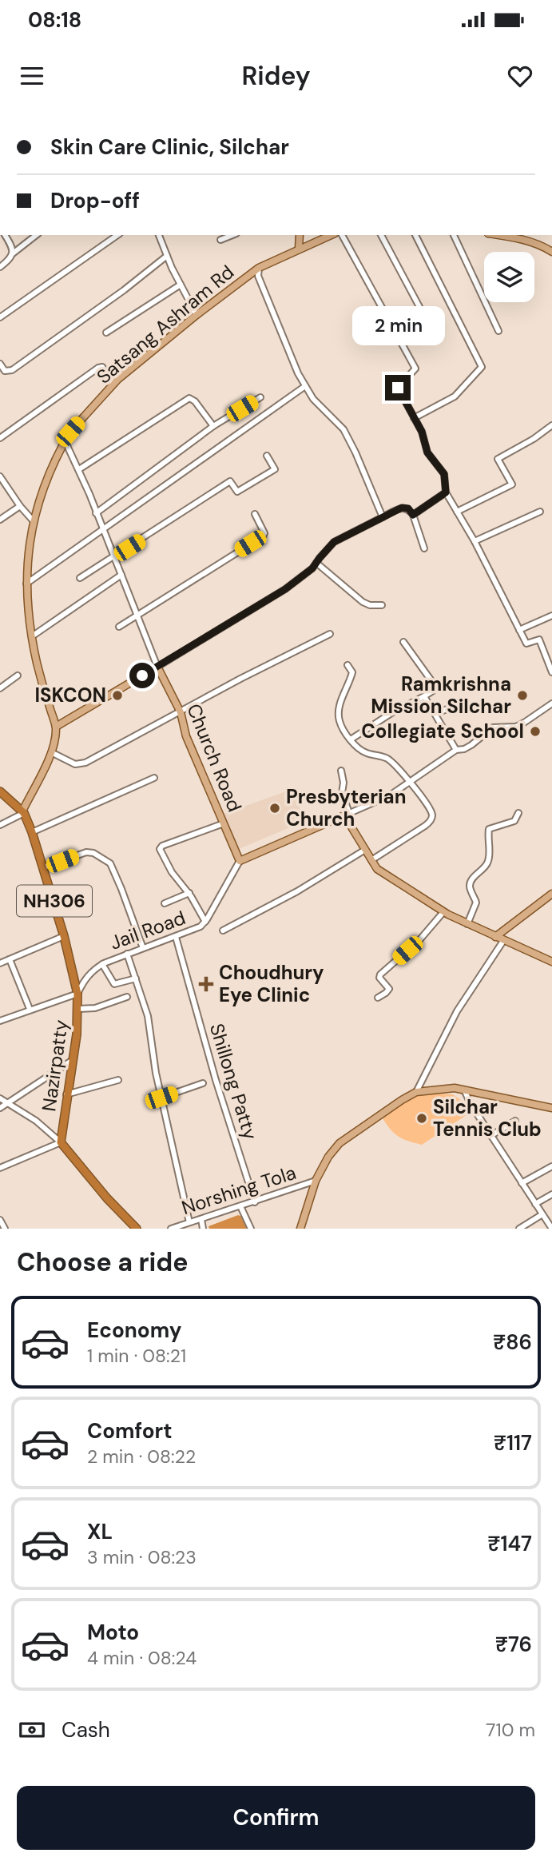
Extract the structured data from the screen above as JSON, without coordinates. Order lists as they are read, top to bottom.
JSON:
{
  "streets": {
    "highway": ["NH306", "Nazirpatty"],
    "main road": ["Satsang Ashram Rd", "Church Road"],
    "street": ["Jail Road", "Shillong Patty", "Norshing Tola"]
  },
  "crossings": [
    ["Church Road", "Jail Road"],
    ["NH306", "Jail Road"],
    ["NH306", "Nazirpatty"],
    ["Jail Road", "Nazirpatty"],
    ["Jail Road", "Shillong Patty"],
    ["Shillong Patty", "Norshing Tola"]
  ],
  "places": {
    "other": [
      "ISKCON",
      "Ramkrishna Mission Silchar",
      "Collegiate School",
      "Presbyterian Church",
      "Silchar Tennis Club"
    ],
    "health": ["Choudhury Eye Clinic"]
  },
  "page": {
    "status": "08:18",
    "header": "Ridey",
    "banner": ["Skin Care Clinic, Silchar", "Drop-off"],
    "bubble": "2 min",
    "heading": "Choose a ride",
    "list": [
      {
        "name": "Economy",
        "note": "1 min · 08:21",
        "value": "₹86"
      },
      {
        "name": "Comfort",
        "note": "2 min · 08:22",
        "value": "₹117"
      },
      {
        "name": "XL",
        "note": "3 min · 08:23",
        "value": "₹147"
      },
      {
        "name": "Moto",
        "note": "4 min · 08:24",
        "value": "₹76"
      }
    ],
    "pay": ["Cash", "710 m"],
    "buttons": "Confirm"
  }
}
